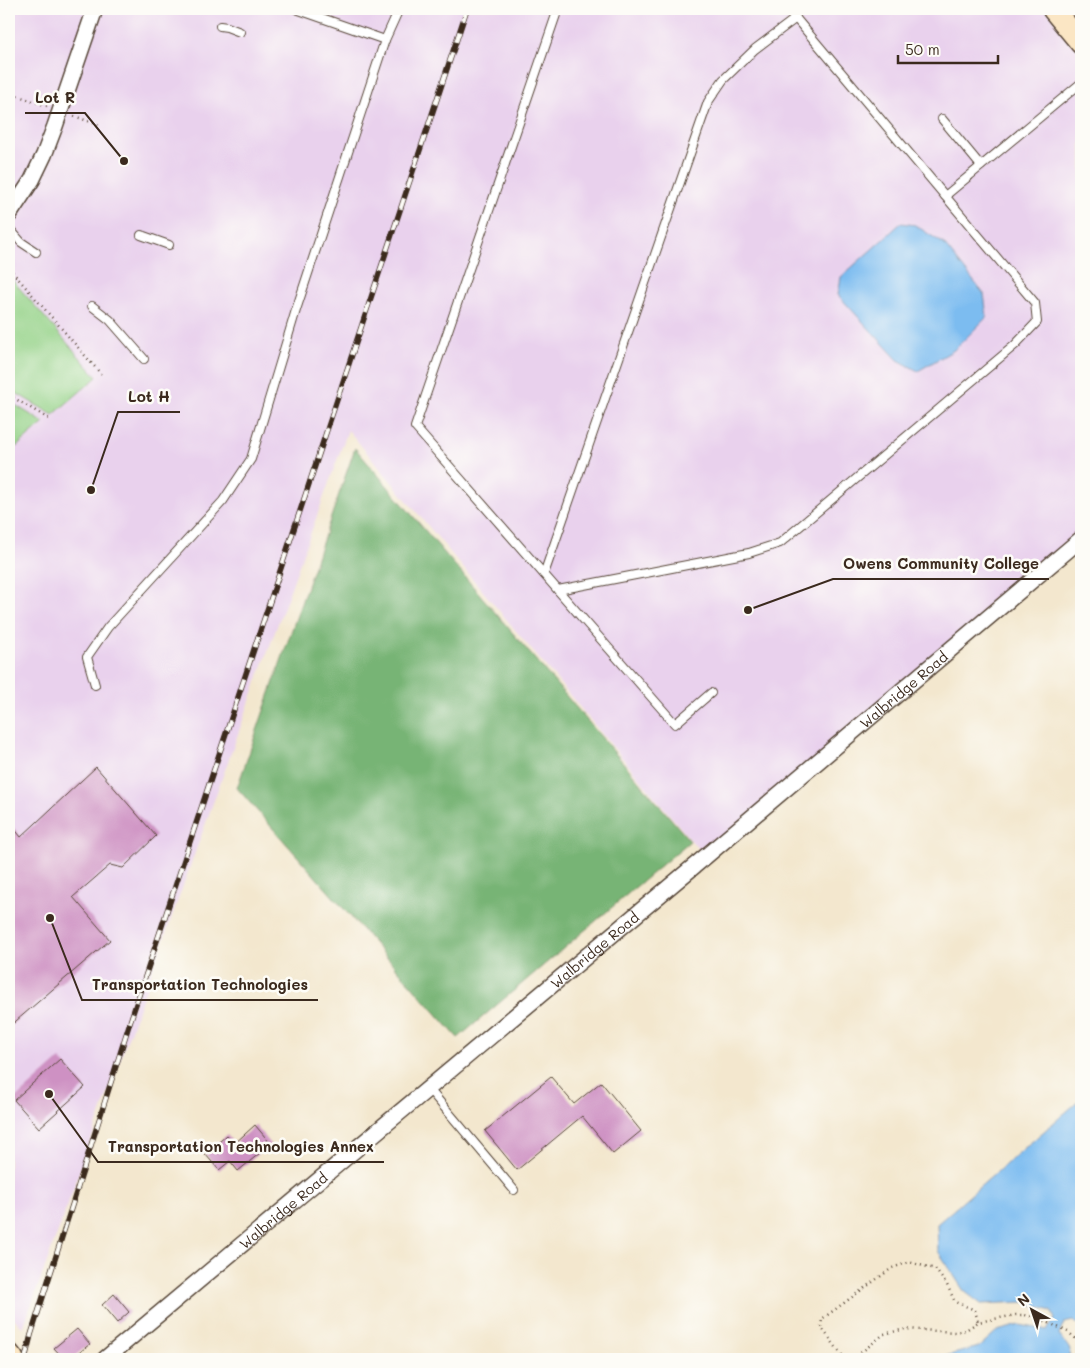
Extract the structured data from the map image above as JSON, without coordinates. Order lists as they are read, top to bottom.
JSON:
{
  "streets": {
    "street": ["Walbridge Road"]
  },
  "places": [
    "Lot R",
    "Lot H",
    "Owens Community College",
    "Transportation Technologies",
    "Transportation Technologies Annex"
  ],
  "scale_bar": "50 m",
  "north": "top left"
}
